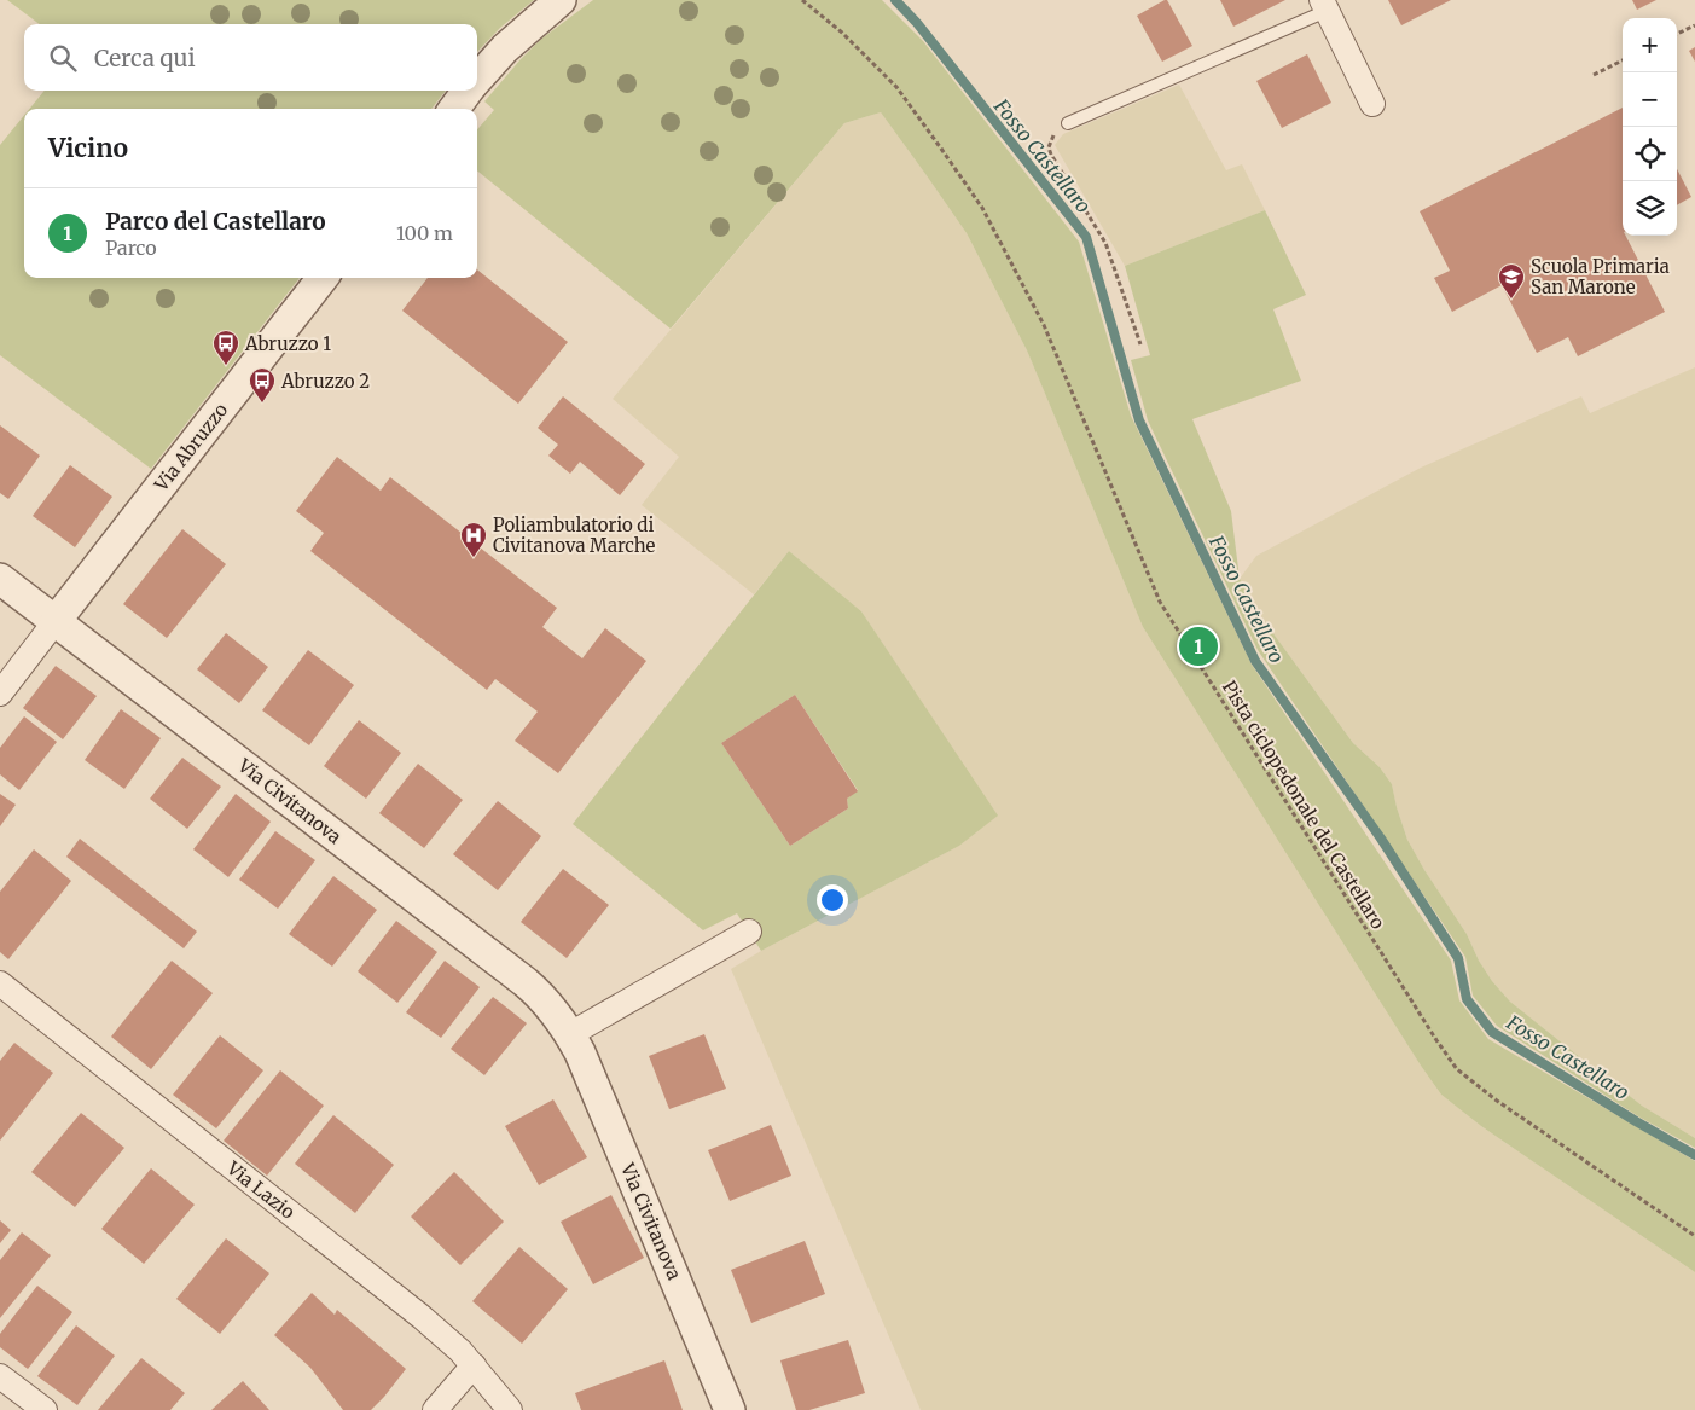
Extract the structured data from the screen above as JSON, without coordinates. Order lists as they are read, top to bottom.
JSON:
{
  "streets": {
    "street": ["Via Abruzzo", "Via Civitanova", "Via Lazio"],
    "path": ["Pista ciclopedonale del Castellaro"]
  },
  "crossings": [
    ["Via Abruzzo", "Via Civitanova"]
  ],
  "water": ["Fosso Castellaro"],
  "places": {
    "school or university": ["Scuola Primaria San Marone"],
    "bus stop": ["Abruzzo 1", "Abruzzo 2"],
    "hospital": ["Poliambulatorio di Civitanova Marche"]
  },
  "page": {
    "map_buttons": ["+", "−"],
    "search": "Cerca qui",
    "heading": "Vicino",
    "list": [
      {
        "mark": "1",
        "name": "Parco del Castellaro",
        "note": "Parco",
        "value": "100 m"
      }
    ],
    "pins": "1"
  }
}
